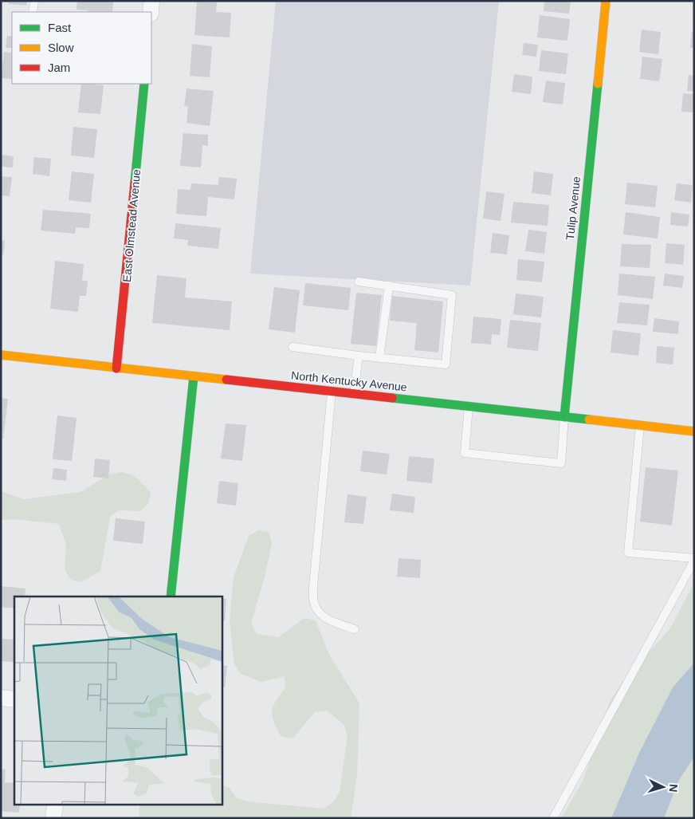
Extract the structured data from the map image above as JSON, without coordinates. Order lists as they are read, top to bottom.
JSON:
{
  "streets": {
    "street": ["Tulip Avenue", "East Olmstead Avenue", "North Kentucky Avenue"]
  },
  "crossings": [
    ["Tulip Avenue", "North Kentucky Avenue"],
    ["East Olmstead Avenue", "North Kentucky Avenue"]
  ],
  "legend": ["Fast", "Slow", "Jam"],
  "north": "right"
}
